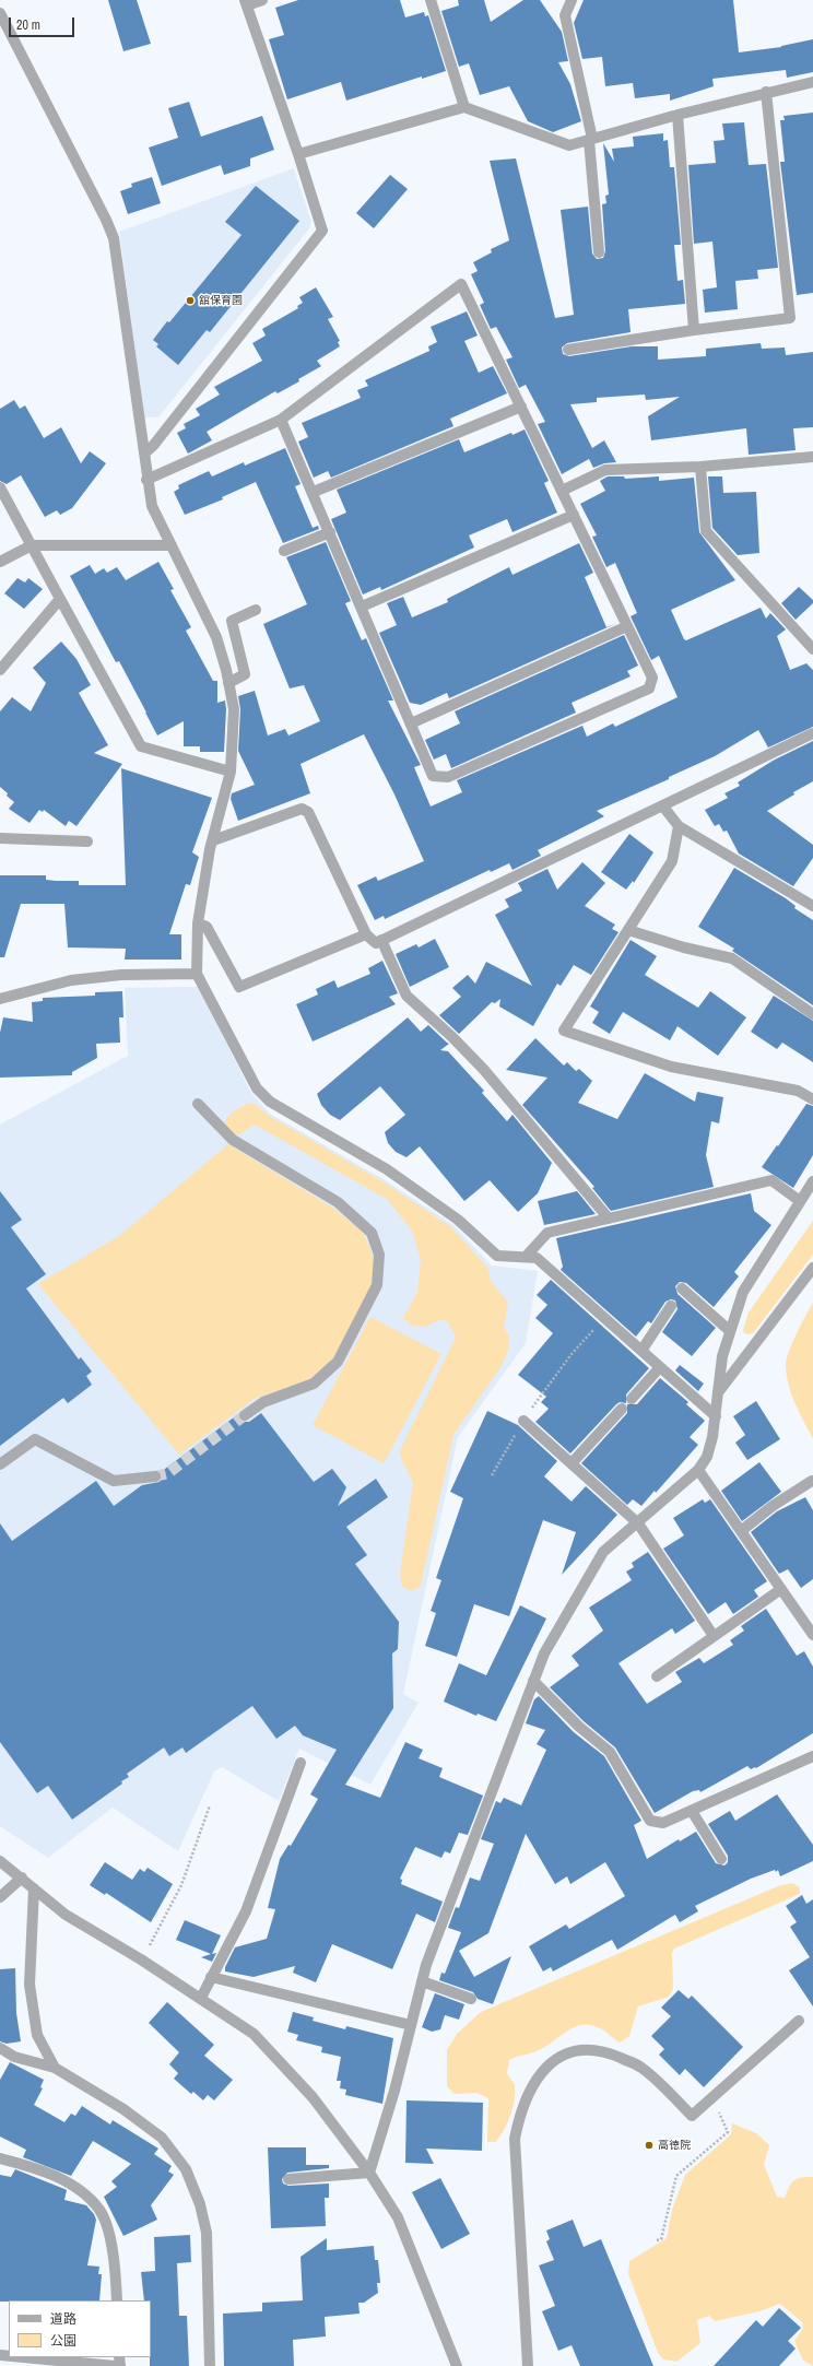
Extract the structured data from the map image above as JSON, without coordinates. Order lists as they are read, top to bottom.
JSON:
{
  "places": ["舘保育園", "高徳院"],
  "legend": ["道路", "公園"],
  "scale_bar": "20 m"
}
